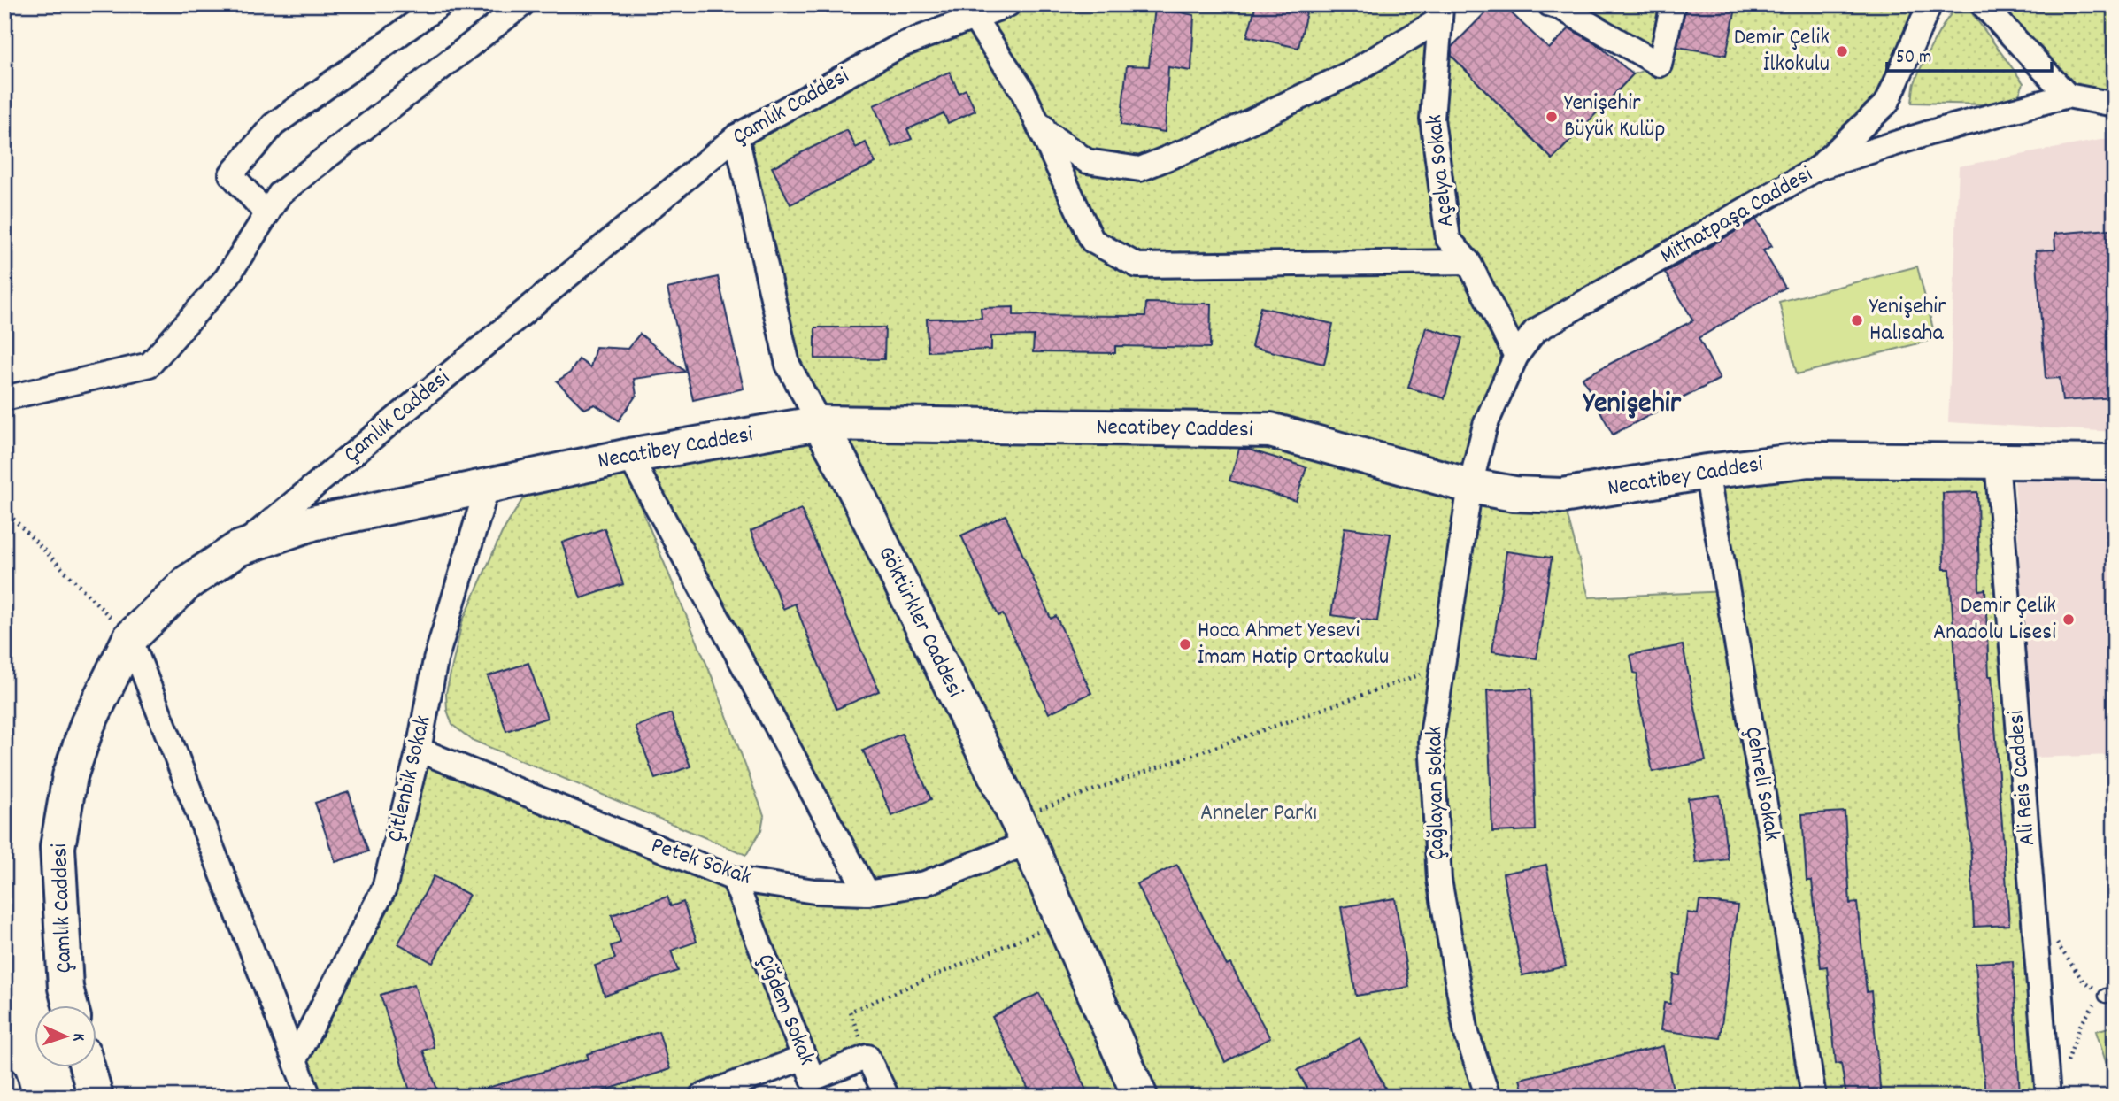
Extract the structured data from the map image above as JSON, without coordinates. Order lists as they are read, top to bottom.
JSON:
{
  "streets": {
    "street": [
      "Çamlık Caddesi",
      "Açelya Sokak",
      "Mithatpaşa Caddesi",
      "Necatibey Caddesi",
      "Göktürkler Caddesi",
      "Ali Reis Caddesi",
      "Çitlenbik Sokak",
      "Çehreli Sokak",
      "Çağlayan Sokak",
      "Petek Sokak",
      "Çiğdem Sokak"
    ]
  },
  "crossings": [
    ["Çamlık Caddesi", "Necatibey Caddesi"],
    ["Çamlık Caddesi", "Göktürkler Caddesi"],
    ["Açelya Sokak", "Mithatpaşa Caddesi"],
    ["Mithatpaşa Caddesi", "Necatibey Caddesi"],
    ["Mithatpaşa Caddesi", "Çağlayan Sokak"],
    ["Necatibey Caddesi", "Göktürkler Caddesi"],
    ["Necatibey Caddesi", "Ali Reis Caddesi"],
    ["Necatibey Caddesi", "Çitlenbik Sokak"],
    ["Necatibey Caddesi", "Çehreli Sokak"],
    ["Necatibey Caddesi", "Çağlayan Sokak"],
    ["Göktürkler Caddesi", "Petek Sokak"],
    ["Çitlenbik Sokak", "Petek Sokak"],
    ["Petek Sokak", "Çiğdem Sokak"]
  ],
  "districts": ["Yenişehir"],
  "parks": ["Anneler Parkı"],
  "places": [
    "Demir Çelik İlkokulu",
    "Yenişehir Büyük Kulüp",
    "Yenişehir Halısaha",
    "Demir Çelik Anadolu Lisesi",
    "Hoca Ahmet Yesevi İmam Hatip Ortaokulu"
  ],
  "scale_bar": "50 m",
  "north": "right"
}
